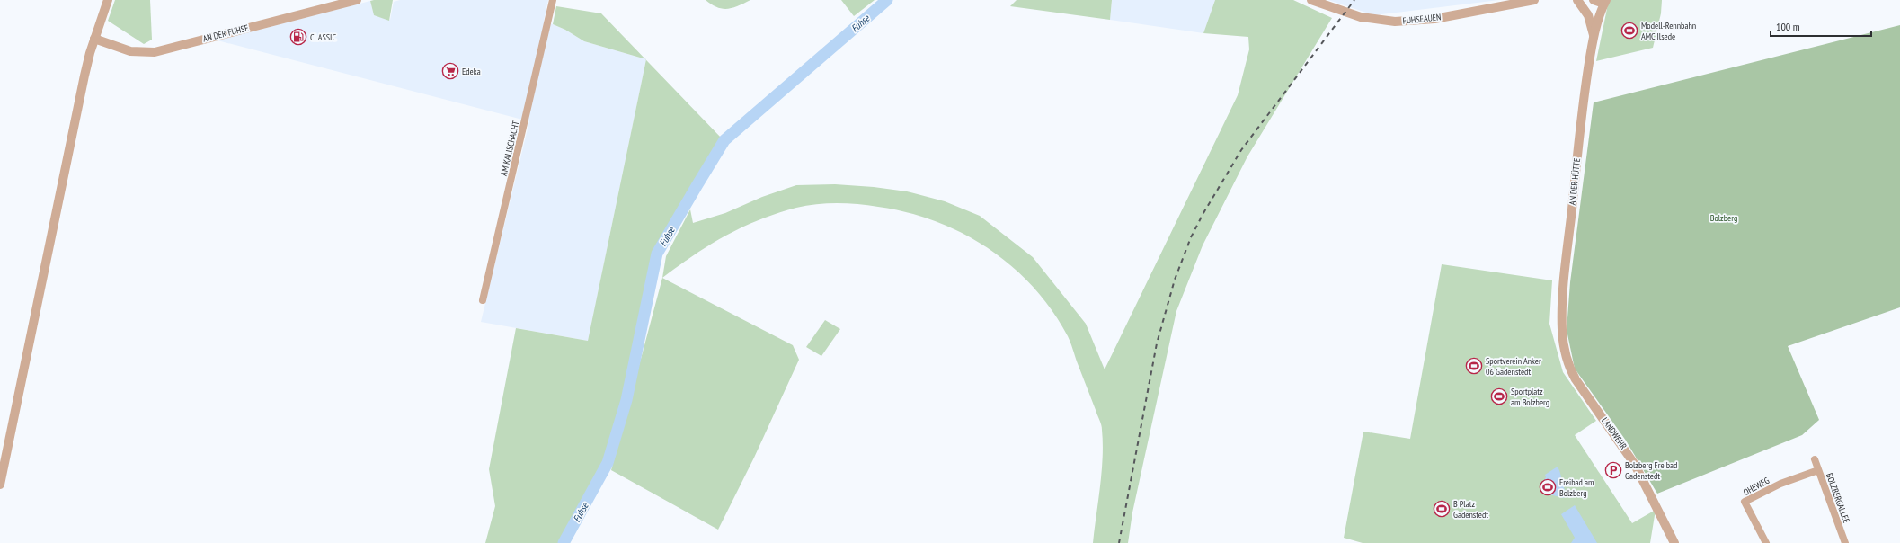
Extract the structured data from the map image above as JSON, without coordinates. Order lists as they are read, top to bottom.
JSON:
{
  "streets": {
    "street": [
      "FUHSEAUEN",
      "AN DER FUHSE",
      "AM KALISCHACHT",
      "AN DER HÜTTE",
      "LANDWEHR",
      "OHEWEG",
      "BOLZBERGALLEE"
    ]
  },
  "crossings": [
    ["AN DER HÜTTE", "LANDWEHR"],
    ["OHEWEG", "BOLZBERGALLEE"]
  ],
  "water": ["Fuhse"],
  "parks": ["Bolzberg"],
  "places": {
    "sports": [
      "Modell-Rennbahn AMC Ilsede",
      "Sportverein Anker 06 Gadenstedt",
      "Sportplatz am Bolzberg",
      "Freibad am Bolzberg",
      "B Platz Gadenstedt"
    ],
    "fuel station": ["CLASSIC"],
    "supermarket": ["Edeka"],
    "parking": ["Bolzberg Freibad Gadenstedt"]
  },
  "scale_bar": "100 m"
}
